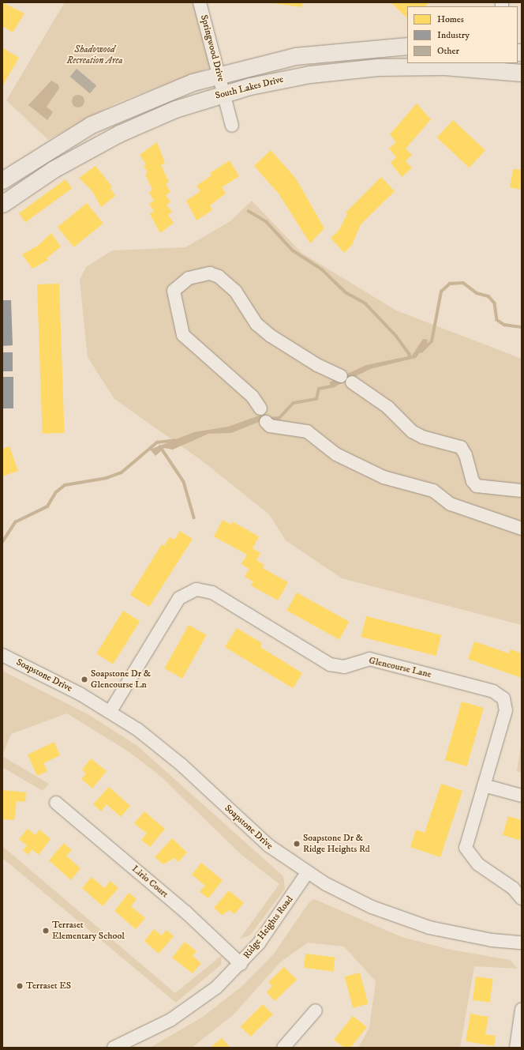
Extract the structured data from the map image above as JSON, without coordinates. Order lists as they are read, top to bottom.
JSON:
{
  "streets": {
    "main road": ["South Lakes Drive"],
    "street": [
      "Springwood Drive",
      "Glencourse Lane",
      "Soapstone Drive",
      "Lirio Court",
      "Ridge Heights Road"
    ]
  },
  "crossings": [
    ["Springwood Drive", "South Lakes Drive"],
    ["Glencourse Lane", "Soapstone Drive"],
    ["Soapstone Drive", "Ridge Heights Road"],
    ["Lirio Court", "Ridge Heights Road"]
  ],
  "parks": ["Shadowood Recreation Area"],
  "places": [
    "Soapstone Dr & Glencourse Ln",
    "Soapstone Dr & Ridge Heights Rd",
    "Terraset Elementary School",
    "Terraset ES"
  ],
  "legend": ["Homes", "Industry", "Other"]
}
